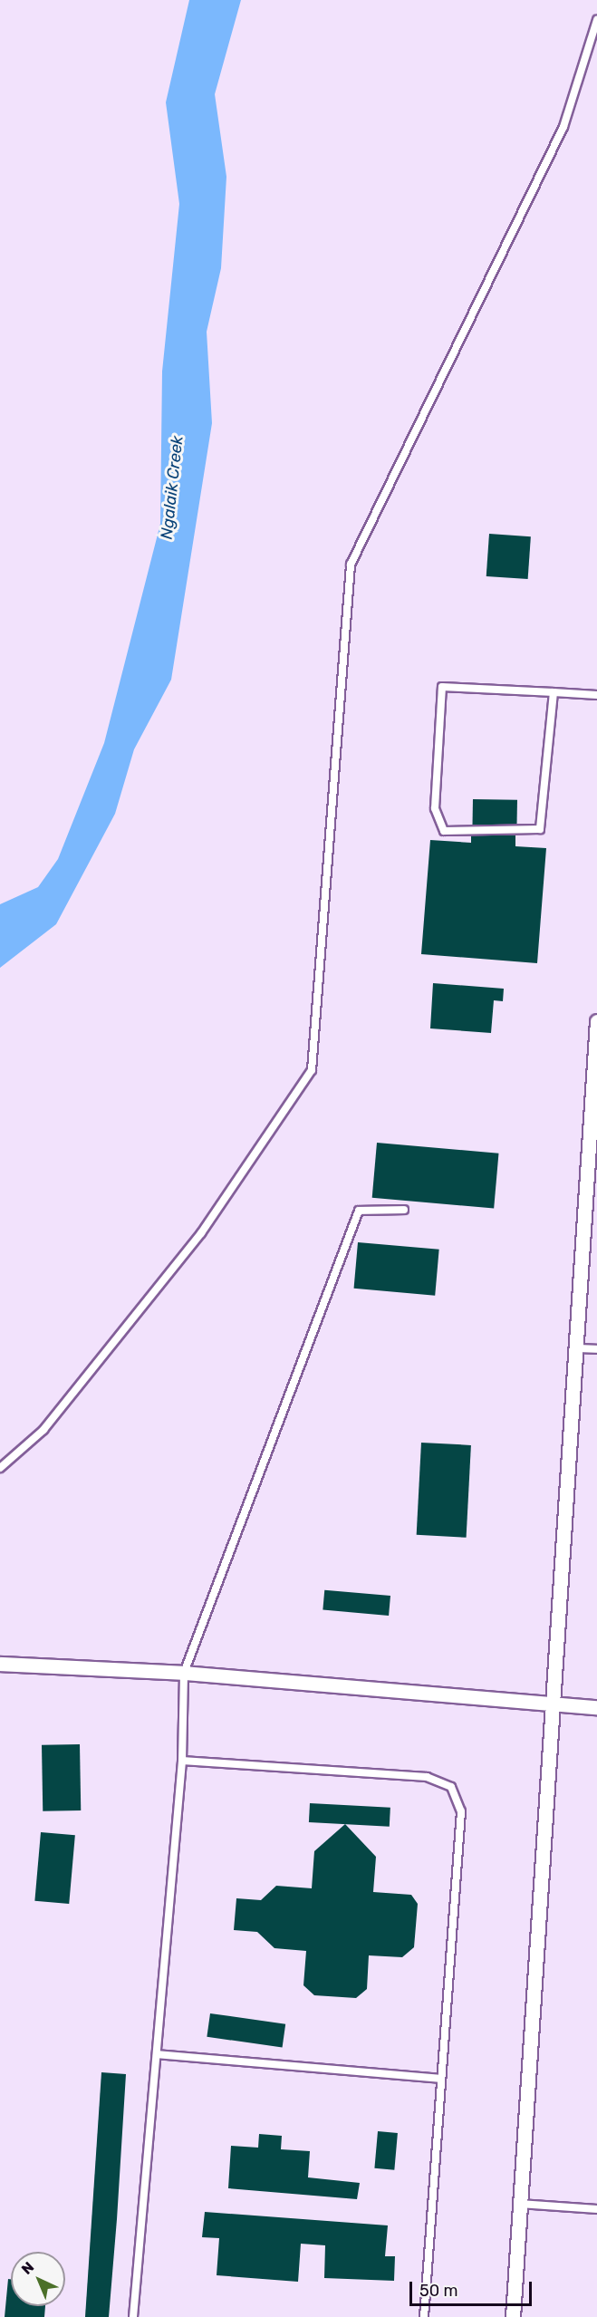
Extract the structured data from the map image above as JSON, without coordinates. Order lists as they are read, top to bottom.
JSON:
{
  "water": ["Ngalaik Creek"],
  "scale_bar": "50 m",
  "north": "top left"
}
